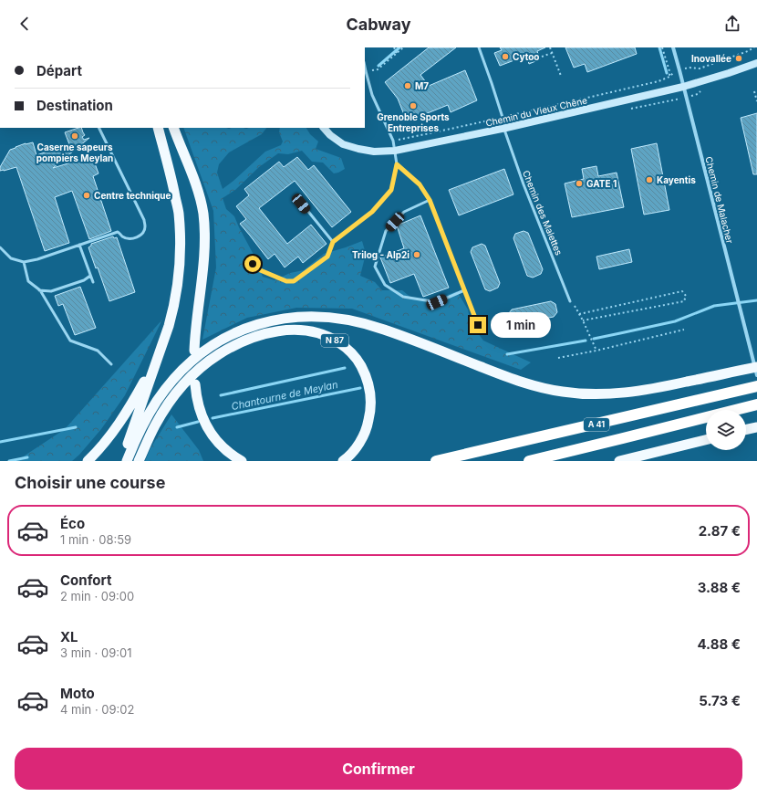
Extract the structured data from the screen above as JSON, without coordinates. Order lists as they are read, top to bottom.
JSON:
{
  "streets": {
    "highway": ["N 87", "A 41"],
    "main road": ["Chemin du Vieux Chêne"],
    "street": ["Chemin de Malacher"],
    "lane": ["Chemin des Malettes"]
  },
  "crossings": [
    ["Chemin du Vieux Chêne", "Chemin de Malacher"],
    ["Chemin du Vieux Chêne", "Chemin des Malettes"]
  ],
  "water": ["Chantourne de Meylan"],
  "places": [
    "Cytoo",
    "Inovallée",
    "M7",
    "Grenoble Sports Entreprises",
    "Caserne sapeurs pompiers Meylan",
    "Kayentis",
    "GATE 1",
    "Centre technique",
    "Trilog - Alp2i"
  ],
  "page": {
    "header": "Cabway",
    "banner": ["Départ", "Destination"],
    "bubble": "1 min",
    "heading": "Choisir une course",
    "list": [
      {
        "name": "Éco",
        "note": "1 min · 08:59",
        "value": "2.87 €"
      },
      {
        "name": "Confort",
        "note": "2 min · 09:00",
        "value": "3.88 €"
      },
      {
        "name": "XL",
        "note": "3 min · 09:01",
        "value": "4.88 €"
      },
      {
        "name": "Moto",
        "note": "4 min · 09:02",
        "value": "5.73 €"
      }
    ],
    "buttons": "Confirmer"
  }
}
